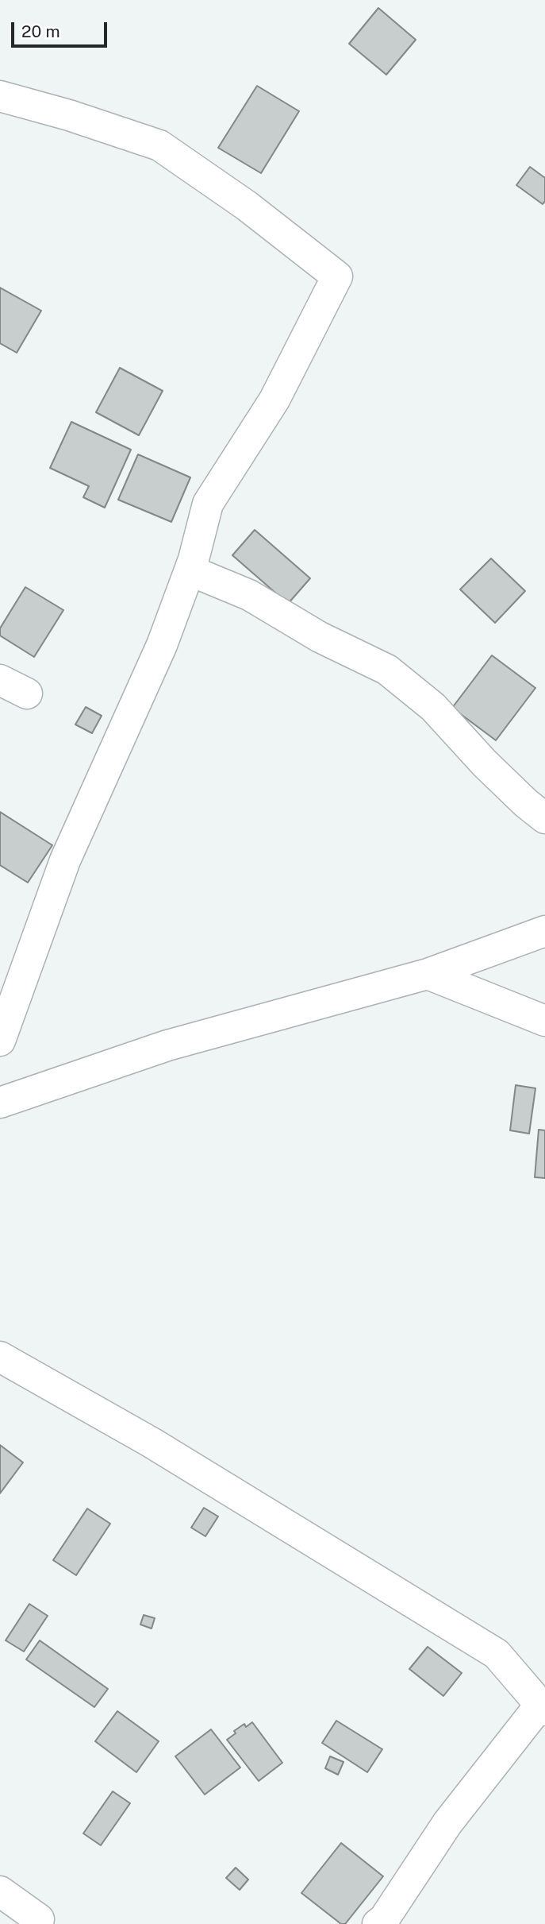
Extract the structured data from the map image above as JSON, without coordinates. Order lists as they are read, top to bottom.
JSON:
{
  "scale_bar": "20 m"
}
